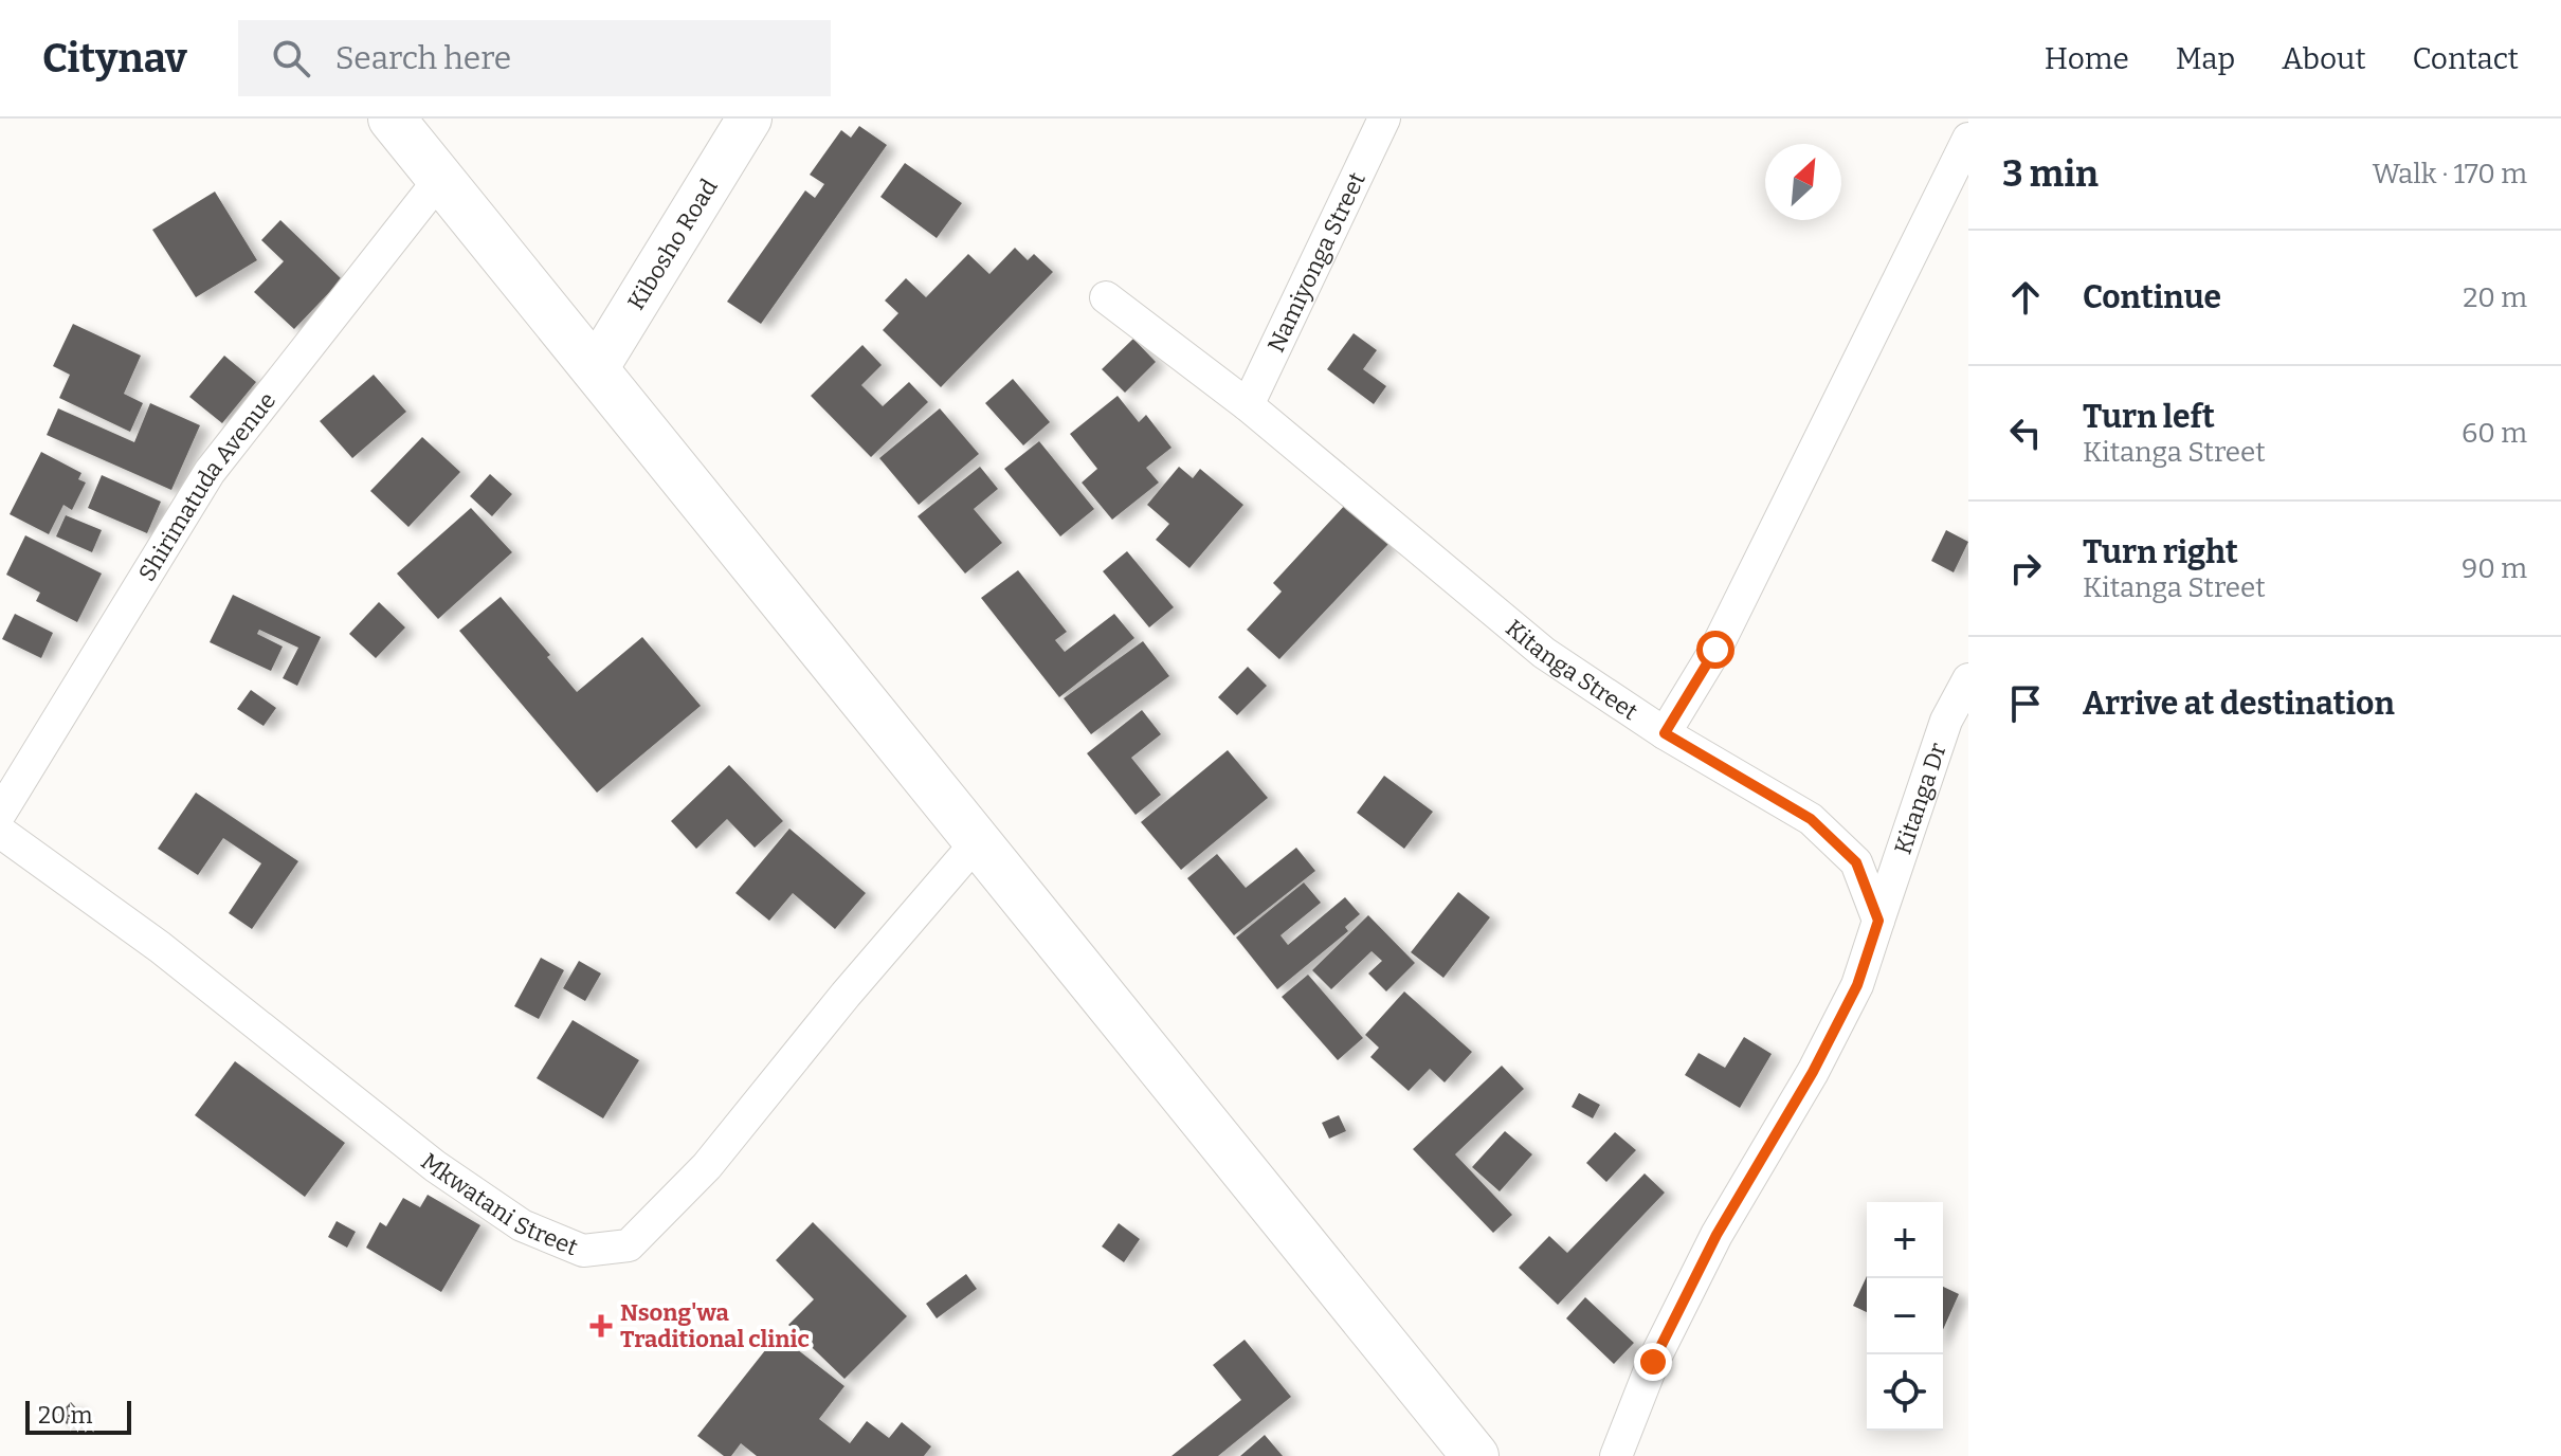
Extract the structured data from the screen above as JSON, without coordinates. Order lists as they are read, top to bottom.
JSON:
{
  "streets": {
    "street": [
      "Kibosho Road",
      "Namiyonga Street",
      "Shirimatuda Avenue",
      "Kitanga Street",
      "Kitanga Dr",
      "Mkwatani Street"
    ]
  },
  "crossings": [
    ["Namiyonga Street", "Kitanga Street"],
    ["Kitanga Street", "Kitanga Dr"]
  ],
  "places": {
    "health": ["Nsong'wa Traditional clinic"]
  },
  "scale_bar": "20 m",
  "north": "top right",
  "page": {
    "header": "Citynav",
    "search": "Search here",
    "nav": [
      "Home",
      "Map",
      "About",
      "Contact"
    ],
    "heading": ["3 min", "Walk · 170 m"],
    "list": [
      ["Continue", "20 m"],
      ["Turn left", "Kitanga Street", "60 m"],
      ["Turn right", "Kitanga Street", "90 m"],
      "Arrive at destination"
    ],
    "map_buttons": ["+", "−"],
    "scale": "20 m"
  }
}
